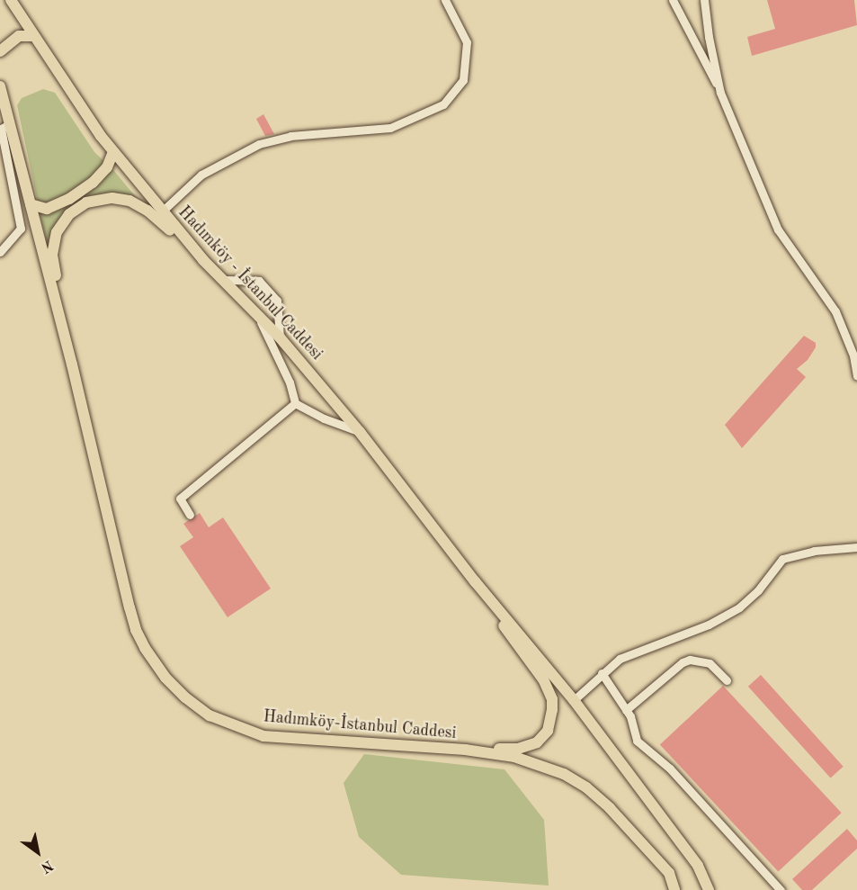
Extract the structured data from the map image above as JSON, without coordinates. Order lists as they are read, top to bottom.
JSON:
{
  "streets": {
    "main road": ["Hadımköy - İstanbul Caddesi", "Hadımköy-İstanbul Caddesi"]
  },
  "north": "bottom right"
}
